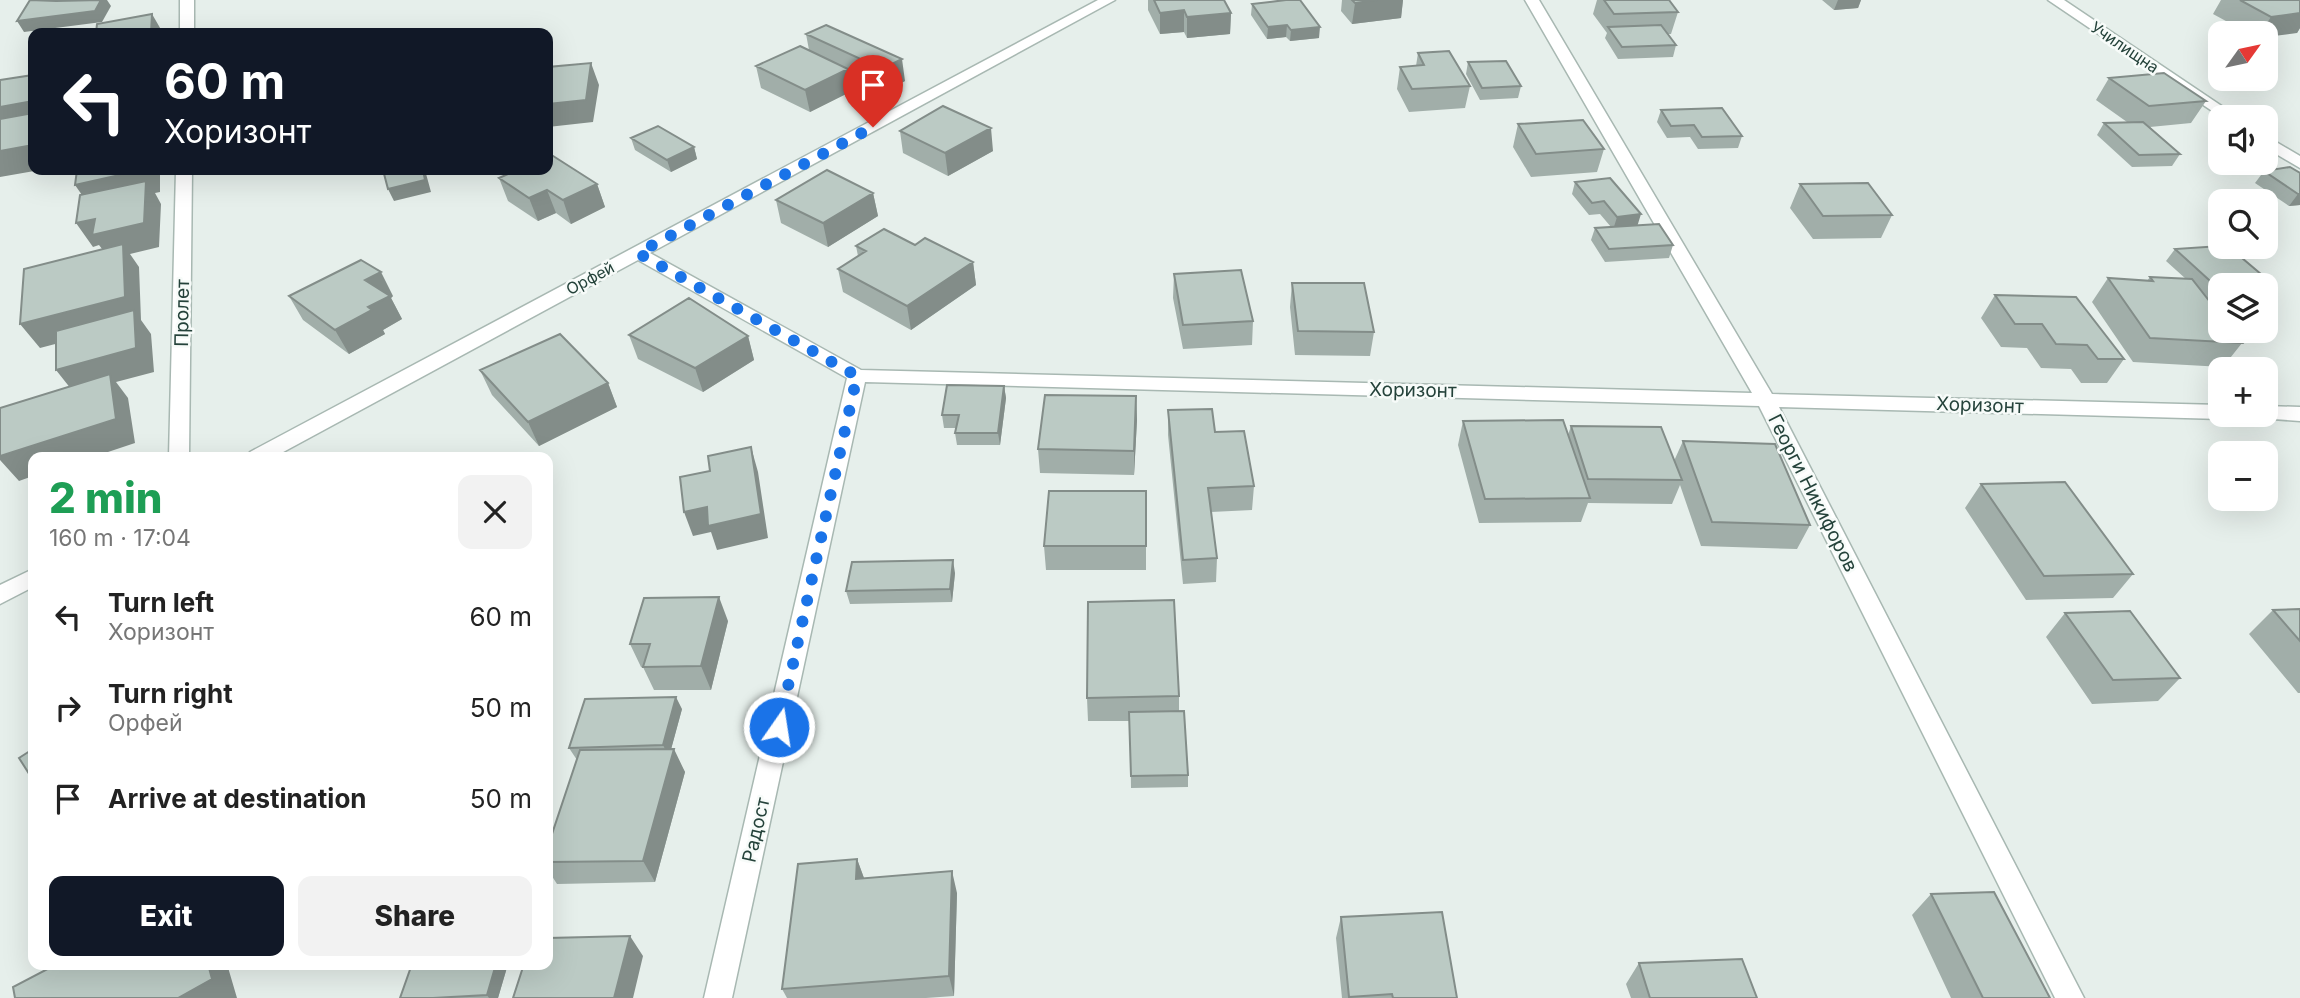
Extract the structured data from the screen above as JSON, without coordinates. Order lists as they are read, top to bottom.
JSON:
{
  "streets": {
    "street": [
      "Училищна",
      "Орфей",
      "Пролет",
      "Хоризонт",
      "Георги Никифоров",
      "Радост"
    ]
  },
  "crossings": [
    ["Орфей", "Хоризонт"],
    ["Хоризонт", "Георги Никифоров"],
    ["Хоризонт", "Радост"]
  ],
  "north": "top right",
  "page": {
    "map_buttons": ["+", "−"],
    "turn": ["60 m", "Хоризонт"],
    "heading": ["2 min", "160 m · 17:04"],
    "list": [
      {
        "name": "Turn left",
        "note": "Хоризонт",
        "value": "60 m"
      },
      {
        "name": "Turn right",
        "note": "Орфей",
        "value": "50 m"
      },
      {
        "name": "Arrive at destination",
        "value": "50 m"
      }
    ],
    "buttons": ["Exit", "Share"]
  }
}
